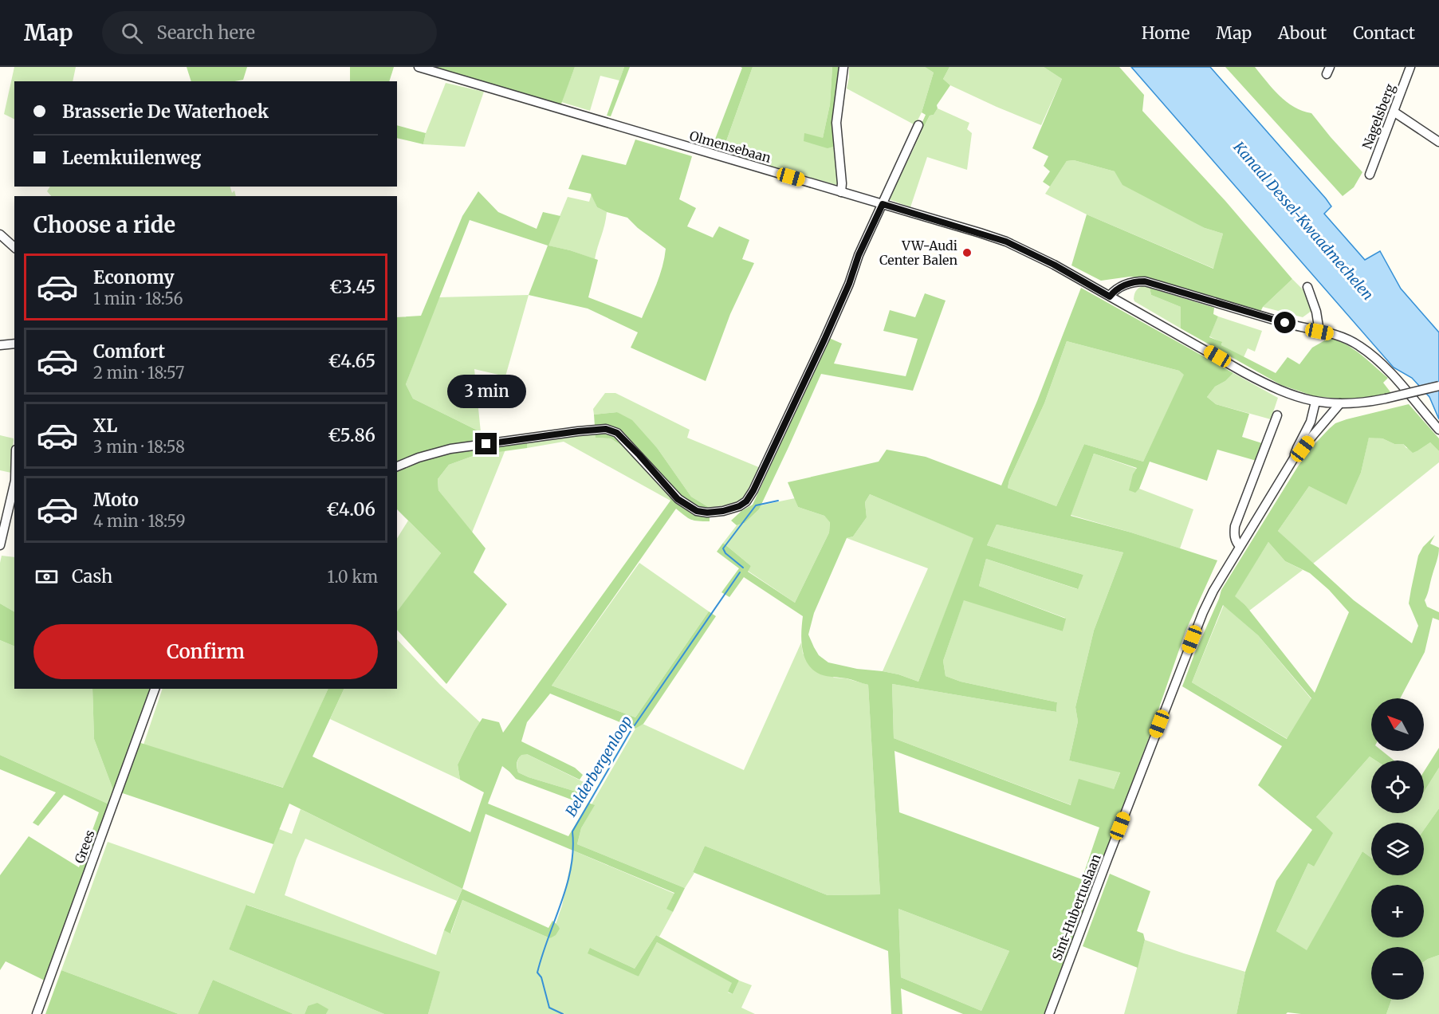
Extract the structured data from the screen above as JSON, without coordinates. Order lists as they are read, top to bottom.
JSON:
{
  "streets": {
    "street": [
      "Nagelsberg",
      "Olmensebaan",
      "Grees",
      "Sint-Hubertuslaan"
    ]
  },
  "crossings": [
    ["Olmensebaan", "Sint-Hubertuslaan"]
  ],
  "water": ["Kanaal Dessel-Kwaadmechelen", "Belderbergenloop"],
  "places": ["VW-Audi Center Balen"],
  "north": "top left",
  "page": {
    "header": "Map",
    "search": "Search here",
    "nav": [
      "Home",
      "Map",
      "About",
      "Contact"
    ],
    "banner": ["Brasserie De Waterhoek", "Leemkuilenweg"],
    "heading": "Choose a ride",
    "list": [
      {
        "name": "Economy",
        "note": "1 min · 18:56",
        "value": "€3.45"
      },
      {
        "name": "Comfort",
        "note": "2 min · 18:57",
        "value": "€4.65"
      },
      {
        "name": "XL",
        "note": "3 min · 18:58",
        "value": "€5.86"
      },
      {
        "name": "Moto",
        "note": "4 min · 18:59",
        "value": "€4.06"
      }
    ],
    "bubble": "3 min",
    "pay": ["Cash", "1.0 km"],
    "buttons": "Confirm",
    "map_buttons": ["+", "−"]
  }
}
